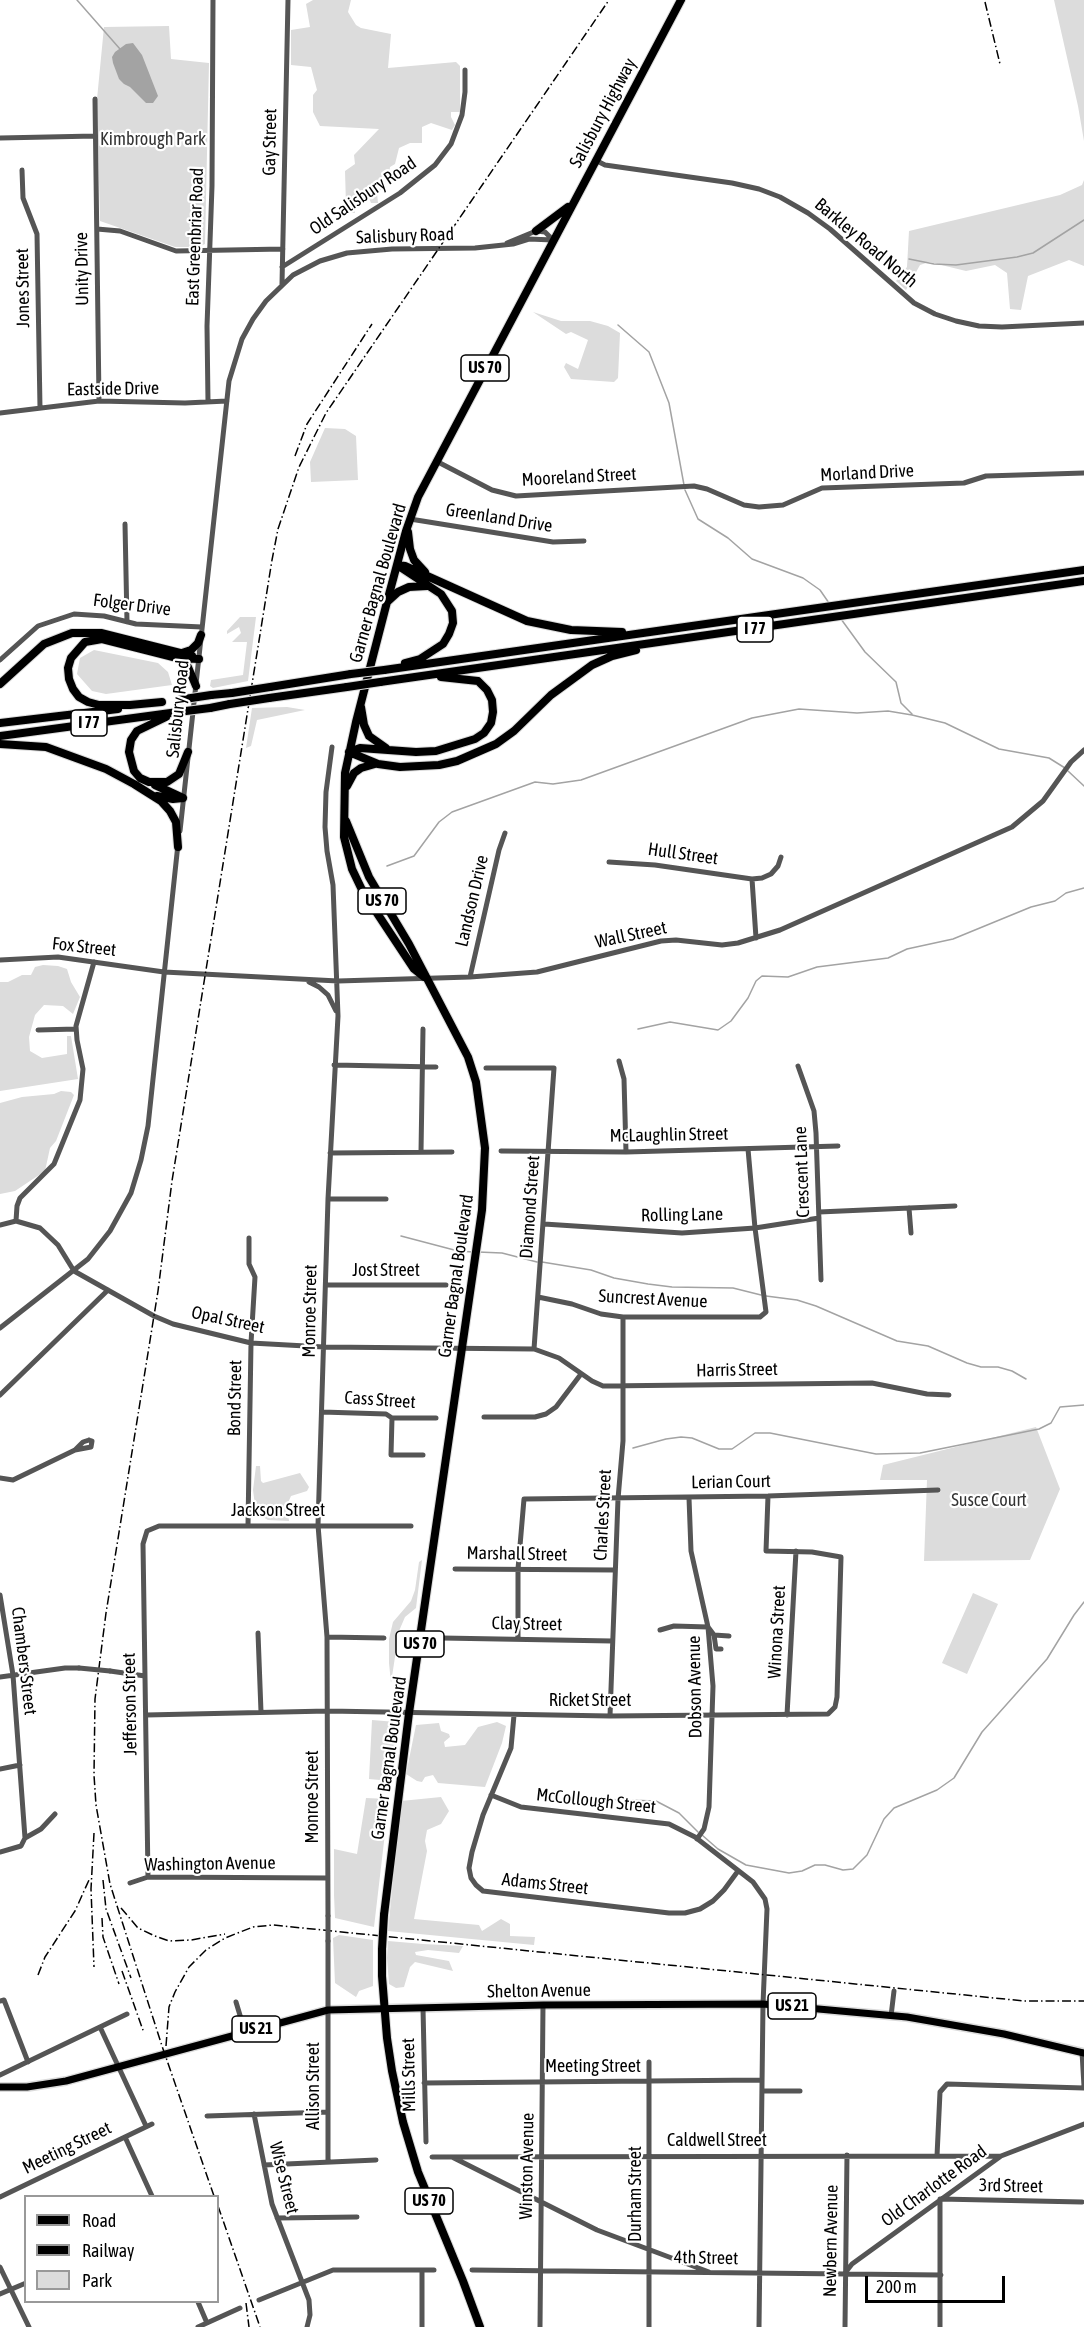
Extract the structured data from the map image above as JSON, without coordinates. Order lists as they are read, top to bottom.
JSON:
{
  "streets": {
    "highway": [
      "Salisbury Highway",
      "US 70",
      "Garner Bagnal Boulevard",
      "I 77"
    ],
    "main road": ["Shelton Avenue", "US 21"],
    "street": [
      "Gay Street",
      "Old Salisbury Road",
      "Salisbury Road",
      "East Greenbriar Road",
      "Barkley Road North",
      "Unity Drive",
      "Jones Street",
      "Eastside Drive",
      "Morland Drive",
      "Mooreland Street",
      "Greenland Drive",
      "Folger Drive",
      "Hull Street",
      "Landson Drive",
      "Wall Street",
      "Fox Street",
      "McLaughlin Street",
      "Crescent Lane",
      "Diamond Street",
      "Rolling Lane",
      "Jost Street",
      "Suncrest Avenue",
      "Monroe Street",
      "Opal Street",
      "Harris Street",
      "Bond Street",
      "Cass Street",
      "Lerian Court",
      "Jackson Street",
      "Charles Street",
      "Marshall Street",
      "Clay Street",
      "Winona Street",
      "Chambers Street",
      "Dobson Avenue",
      "Ricket Street",
      "Jefferson Street",
      "McCollough Street",
      "Washington Avenue",
      "Adams Street",
      "Meeting Street",
      "Mills Street",
      "Allison Street",
      "Caldwell Street",
      "Winston Avenue",
      "Wise Street",
      "Old Charlotte Road",
      "3rd Street",
      "Durham Street",
      "Newbern Avenue",
      "4th Street"
    ]
  },
  "crossings": [
    ["Salisbury Highway", "Salisbury Road"],
    ["Salisbury Highway", "Barkley Road North"],
    ["Salisbury Highway", "Garner Bagnal Boulevard"],
    ["Gay Street", "Old Salisbury Road"],
    ["Gay Street", "Salisbury Road"],
    ["Salisbury Road", "Eastside Drive"],
    ["Salisbury Road", "Garner Bagnal Boulevard"],
    ["Salisbury Road", "Folger Drive"],
    ["Salisbury Road", "Wall Street"],
    ["Salisbury Road", "Fox Street"],
    ["Salisbury Road", "Opal Street"],
    ["East Greenbriar Road", "Eastside Drive"],
    ["Unity Drive", "Eastside Drive"],
    ["Jones Street", "Eastside Drive"],
    ["Morland Drive", "Mooreland Street"],
    ["Mooreland Street", "Garner Bagnal Boulevard"],
    ["Greenland Drive", "Garner Bagnal Boulevard"],
    ["Garner Bagnal Boulevard", "Wall Street"],
    ["Garner Bagnal Boulevard", "Opal Street"],
    ["Garner Bagnal Boulevard", "Ricket Street"],
    ["Garner Bagnal Boulevard", "Shelton Avenue"],
    ["Landson Drive", "Wall Street"],
    ["Wall Street", "Fox Street"],
    ["Wall Street", "Monroe Street"],
    ["McLaughlin Street", "Crescent Lane"],
    ["McLaughlin Street", "Diamond Street"],
    ["Crescent Lane", "Rolling Lane"],
    ["Diamond Street", "Rolling Lane"],
    ["Diamond Street", "Suncrest Avenue"],
    ["Diamond Street", "Opal Street"],
    ["Diamond Street", "Harris Street"],
    ["Rolling Lane", "Suncrest Avenue"],
    ["Jost Street", "Monroe Street"],
    ["Suncrest Avenue", "Charles Street"],
    ["Monroe Street", "Opal Street"],
    ["Monroe Street", "Cass Street"],
    ["Monroe Street", "Jackson Street"],
    ["Monroe Street", "Ricket Street"],
    ["Monroe Street", "Washington Avenue"],
    ["Monroe Street", "Allison Street"],
    ["Opal Street", "Harris Street"],
    ["Opal Street", "Bond Street"],
    ["Harris Street", "Charles Street"],
    ["Bond Street", "Jackson Street"],
    ["Lerian Court", "Charles Street"],
    ["Lerian Court", "Marshall Street"],
    ["Lerian Court", "Dobson Avenue"],
    ["Jackson Street", "Jefferson Street"],
    ["Charles Street", "Marshall Street"],
    ["Charles Street", "Clay Street"],
    ["Charles Street", "Ricket Street"],
    ["Winona Street", "Ricket Street"],
    ["Dobson Avenue", "Ricket Street"],
    ["Dobson Avenue", "McCollough Street"],
    ["Ricket Street", "Jefferson Street"],
    ["Ricket Street", "Adams Street"],
    ["Jefferson Street", "Washington Avenue"],
    ["McCollough Street", "Adams Street"],
    ["McCollough Street", "Shelton Avenue"],
    ["McCollough Street", "Meeting Street"],
    ["McCollough Street", "Caldwell Street"],
    ["McCollough Street", "4th Street"],
    ["Shelton Avenue", "Meeting Street"],
    ["Shelton Avenue", "Mills Street"],
    ["Shelton Avenue", "Allison Street"],
    ["Shelton Avenue", "Winston Avenue"],
    ["Meeting Street", "Mills Street"],
    ["Meeting Street", "Winston Avenue"],
    ["Meeting Street", "Durham Street"],
    ["Caldwell Street", "Winston Avenue"],
    ["Caldwell Street", "Old Charlotte Road"],
    ["Caldwell Street", "Durham Street"],
    ["Caldwell Street", "Newbern Avenue"],
    ["Winston Avenue", "4th Street"],
    ["Old Charlotte Road", "3rd Street"],
    ["Old Charlotte Road", "Newbern Avenue"],
    ["Old Charlotte Road", "4th Street"],
    ["Durham Street", "4th Street"],
    ["Newbern Avenue", "4th Street"]
  ],
  "parks": ["Kimbrough Park", "Susce Court"],
  "legend": ["Road", "Railway", "Park"],
  "scale_bar": "200 m"
}
